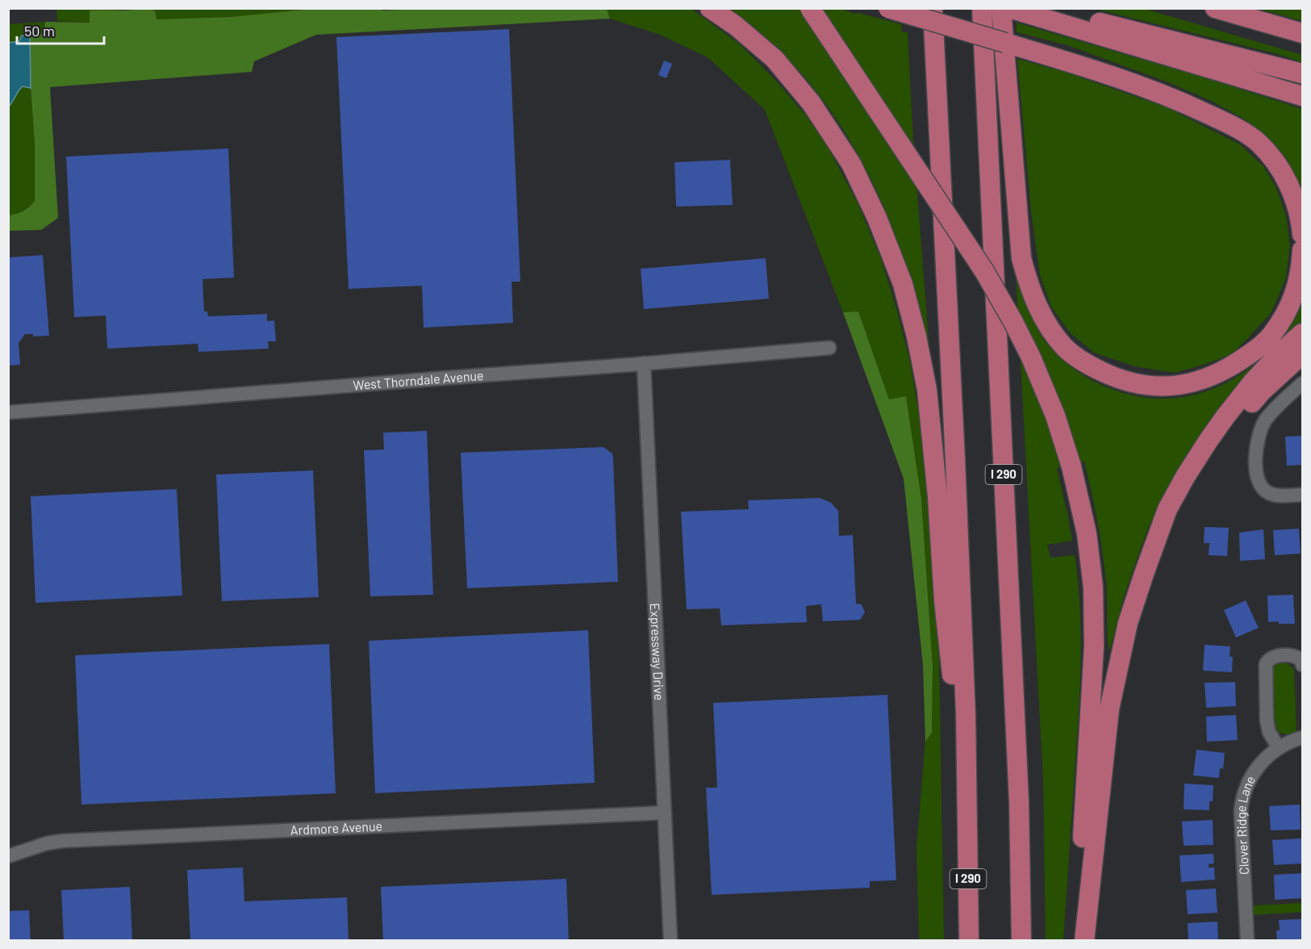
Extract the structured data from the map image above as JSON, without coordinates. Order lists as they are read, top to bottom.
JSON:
{
  "streets": {
    "highway": ["I 290"],
    "street": [
      "West Thorndale Avenue",
      "Expressway Drive",
      "Clover Ridge Lane",
      "Ardmore Avenue"
    ]
  },
  "crossings": [
    ["West Thorndale Avenue", "Expressway Drive"],
    ["Expressway Drive", "Ardmore Avenue"]
  ],
  "scale_bar": "50 m"
}
